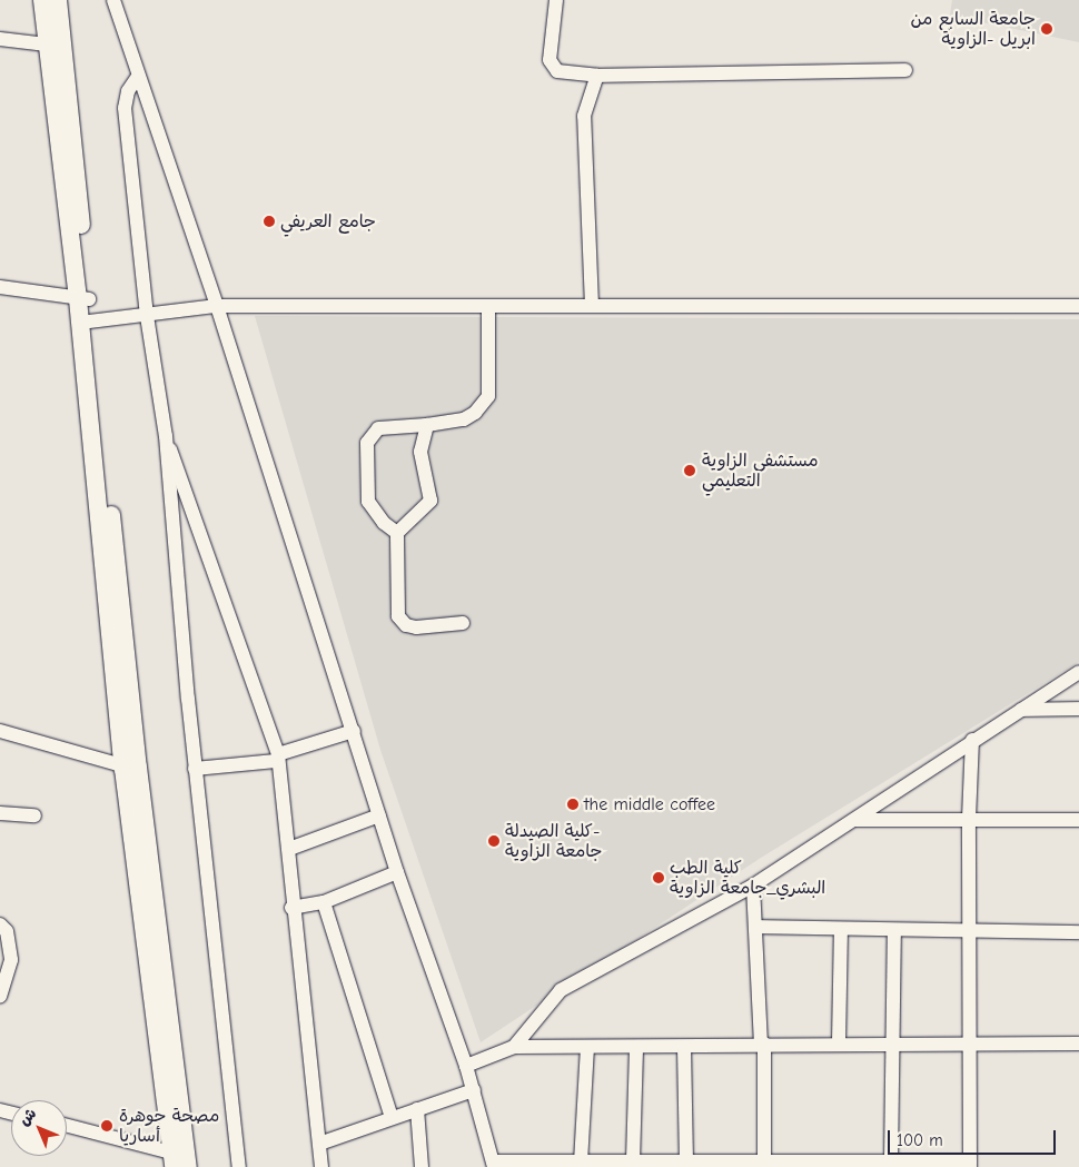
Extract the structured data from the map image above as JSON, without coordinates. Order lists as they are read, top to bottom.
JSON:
{
  "places": [
    "جامعة السابع من ابريل -الزاوية",
    "جامع العريفي",
    "مستشفى الزاوية التعليمي",
    "the middle coffee",
    "كلية الصيدلة- جامعة الزاوية",
    "كلية الطب البشري_جامعة الزاوية",
    "مصحة جوهرة أساريا"
  ],
  "scale_bar": "100 m",
  "north": "top left"
}
